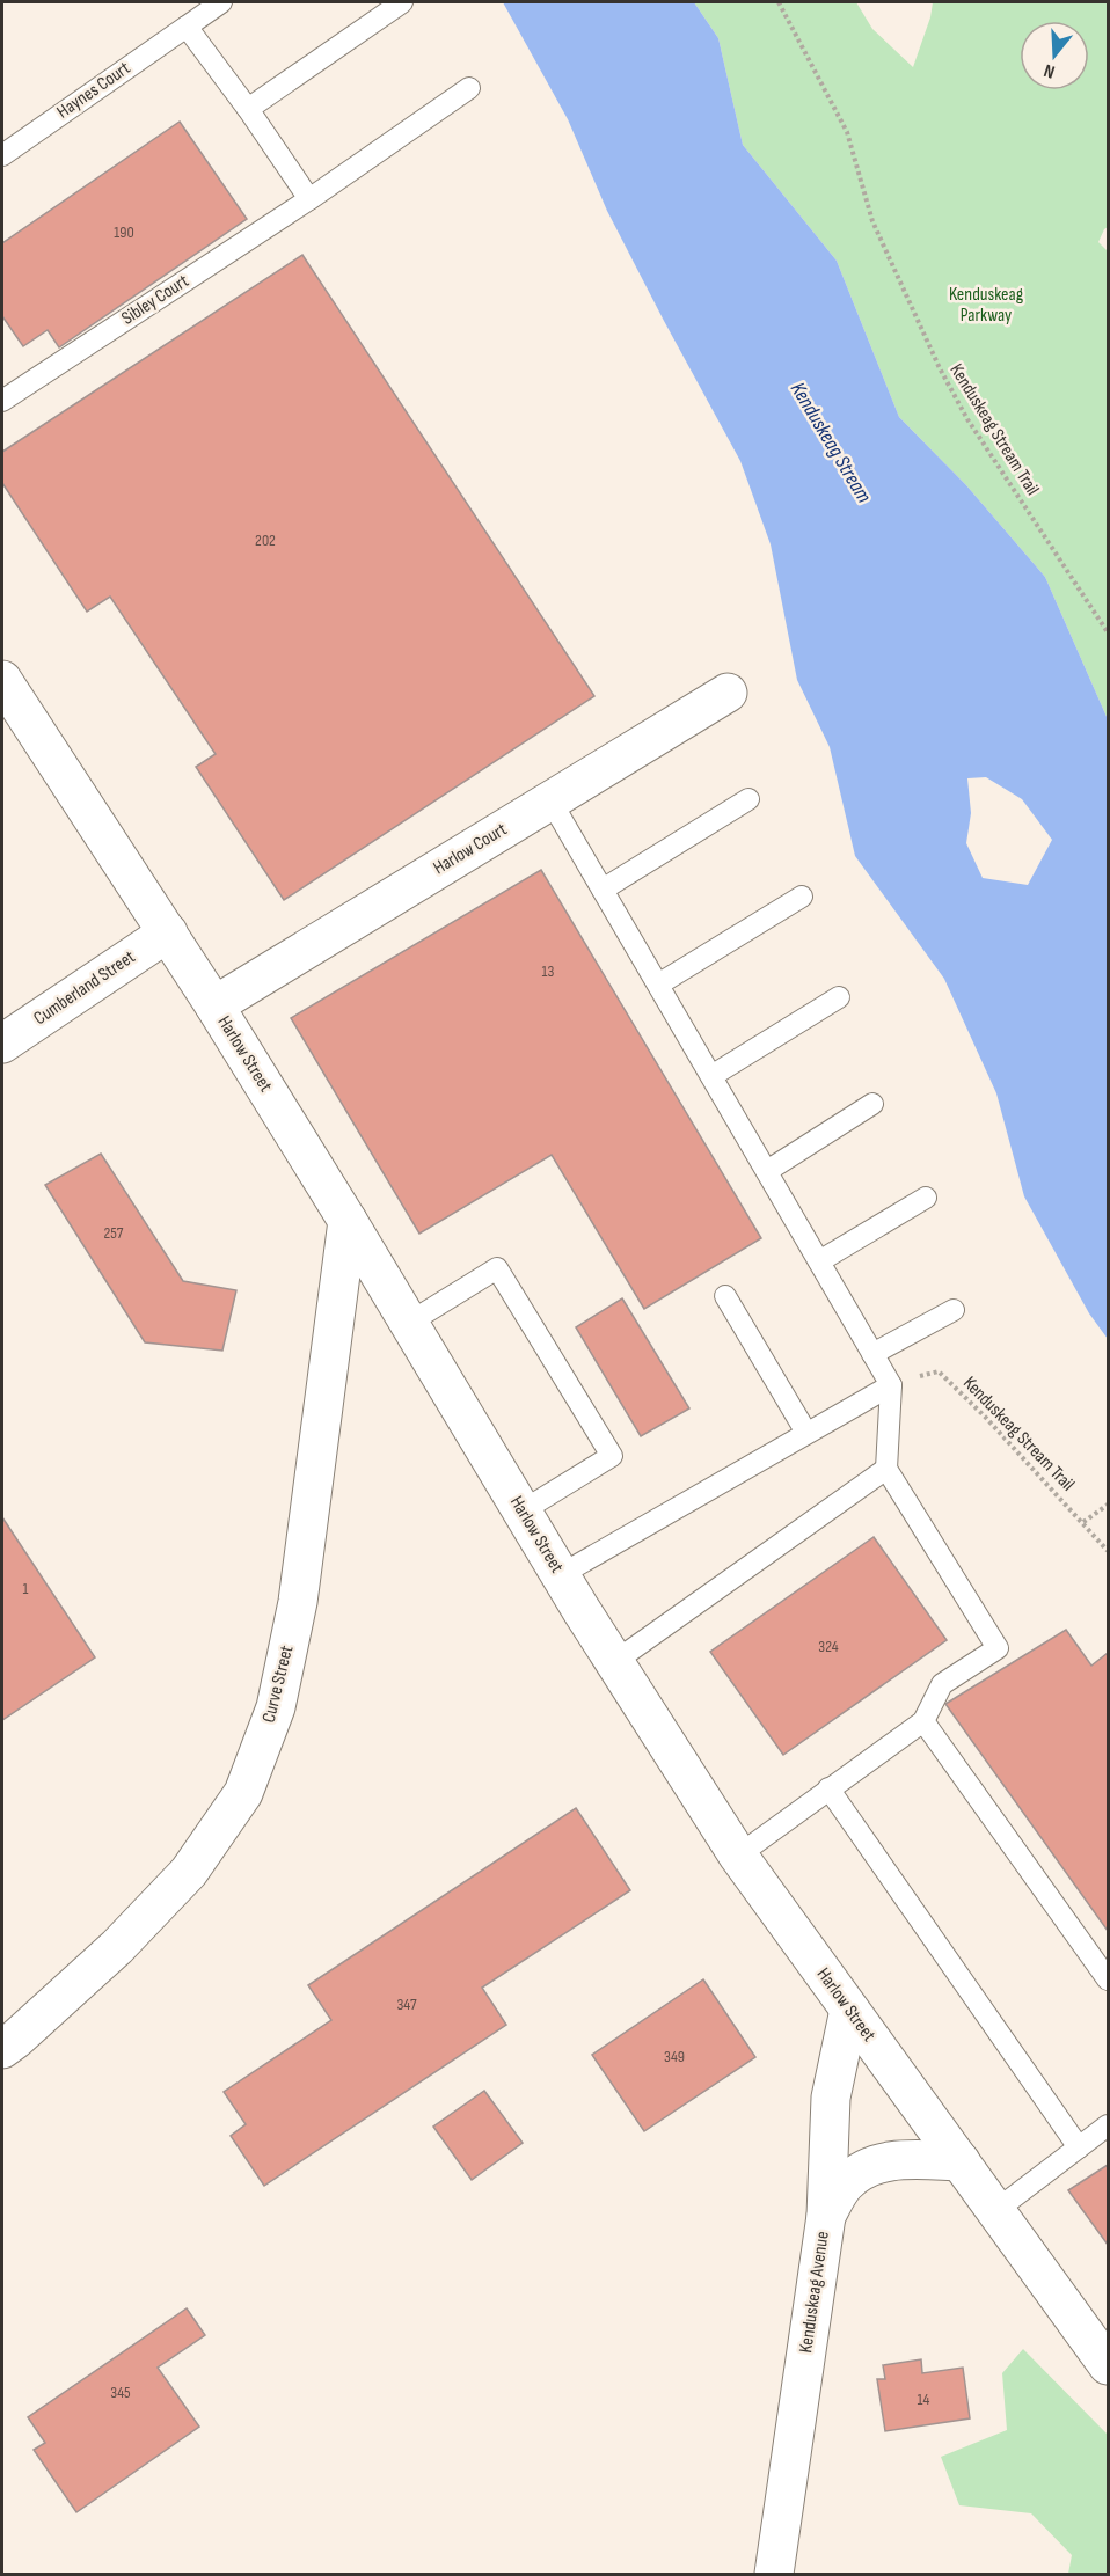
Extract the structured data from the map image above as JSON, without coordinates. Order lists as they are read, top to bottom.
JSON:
{
  "streets": {
    "street": [
      "Harlow Court",
      "Cumberland Street",
      "Harlow Street",
      "Curve Street",
      "Kenduskeag Avenue"
    ],
    "lane": ["Haynes Court", "Sibley Court"],
    "path": ["Kenduskeag Stream Trail"]
  },
  "crossings": [
    ["Harlow Court", "Harlow Street"],
    ["Cumberland Street", "Harlow Street"],
    ["Harlow Street", "Curve Street"],
    ["Harlow Street", "Kenduskeag Avenue"]
  ],
  "water": ["Kenduskeag Stream"],
  "parks": ["Kenduskeag Parkway"],
  "house_numbers": [
    "190",
    "202",
    "13",
    "257",
    "1",
    "324",
    "347",
    "349",
    "345",
    "14"
  ],
  "north": "bottom"
}
